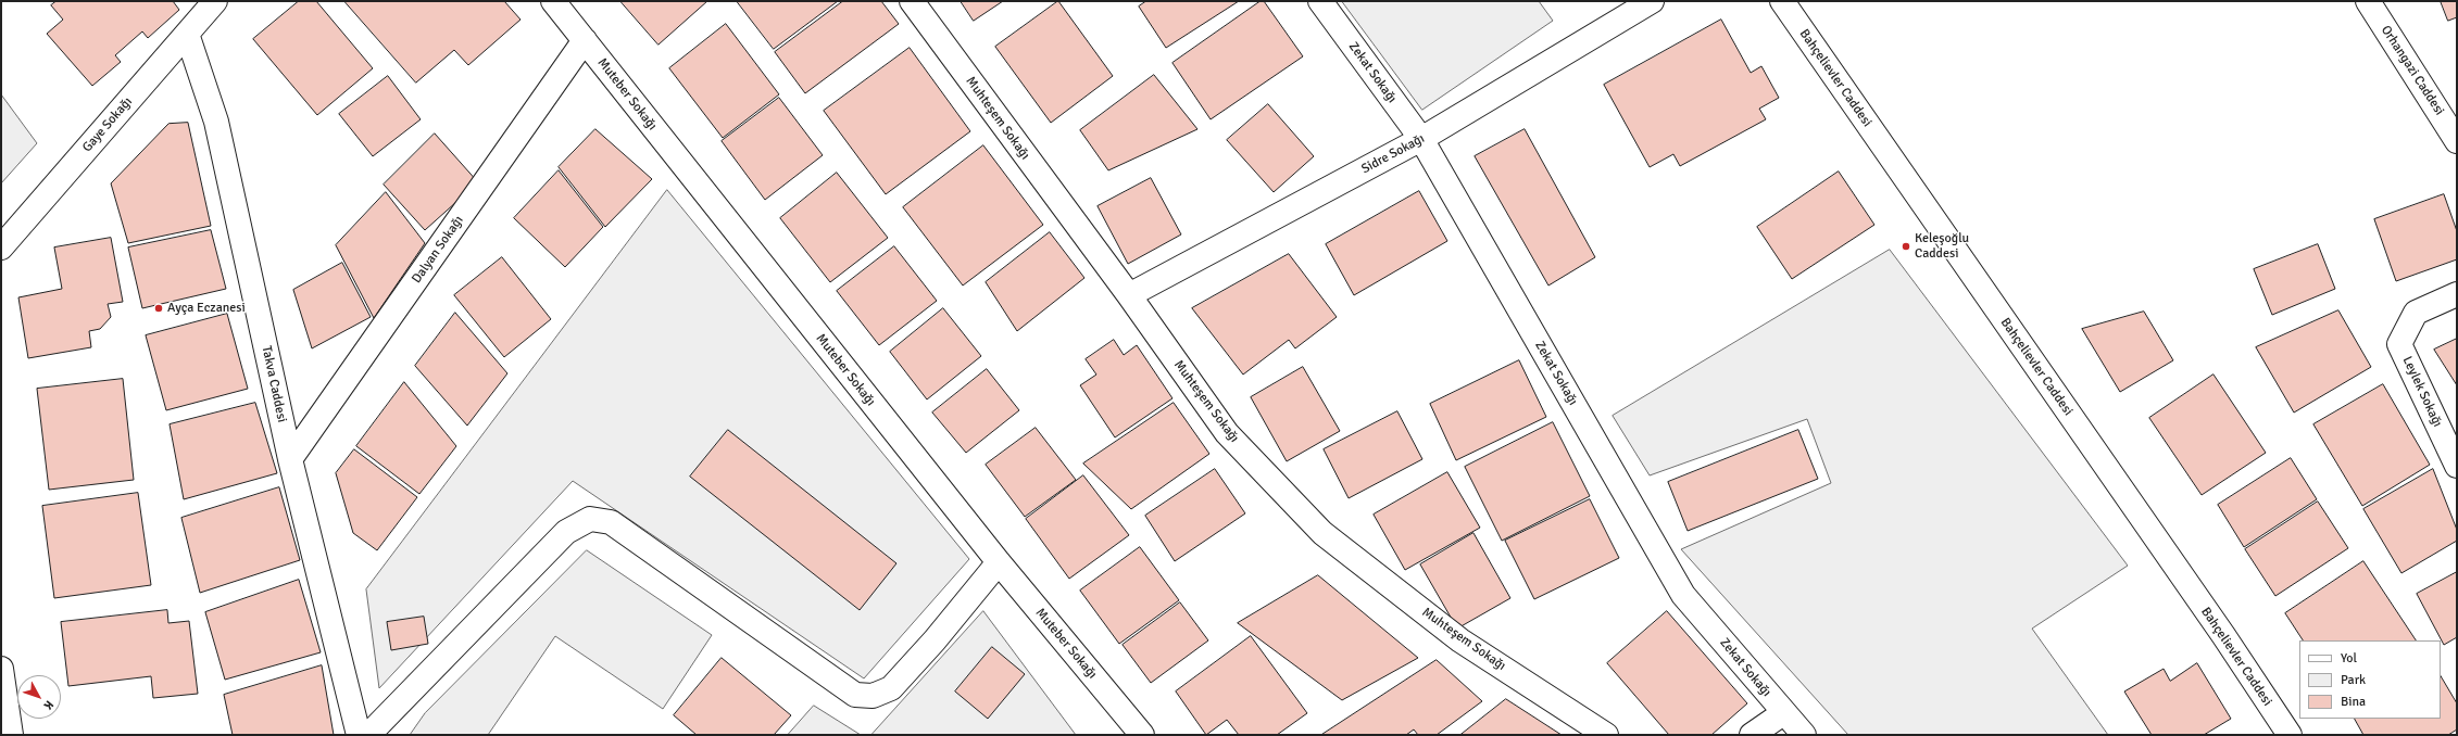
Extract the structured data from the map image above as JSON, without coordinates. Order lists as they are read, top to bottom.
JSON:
{
  "streets": {
    "street": [
      "Orhangazi Caddesi",
      "Zekat Sokağı",
      "Bahçelievler Caddesi",
      "Muteber Sokağı",
      "Muhteşem Sokağı",
      "Gaye Sokağı",
      "Sidre Sokağı",
      "Dalyan Sokağı",
      "Takva Caddesi",
      "Leylek Sokağı"
    ]
  },
  "crossings": [
    ["Zekat Sokağı", "Sidre Sokağı"],
    ["Muteber Sokağı", "Dalyan Sokağı"],
    ["Muhteşem Sokağı", "Sidre Sokağı"],
    ["Gaye Sokağı", "Takva Caddesi"],
    ["Dalyan Sokağı", "Takva Caddesi"]
  ],
  "places": ["Keleşoğlu Caddesi", "Ayça Eczanesi"],
  "legend": ["Yol", "Park", "Bina"],
  "north": "bottom right"
}
